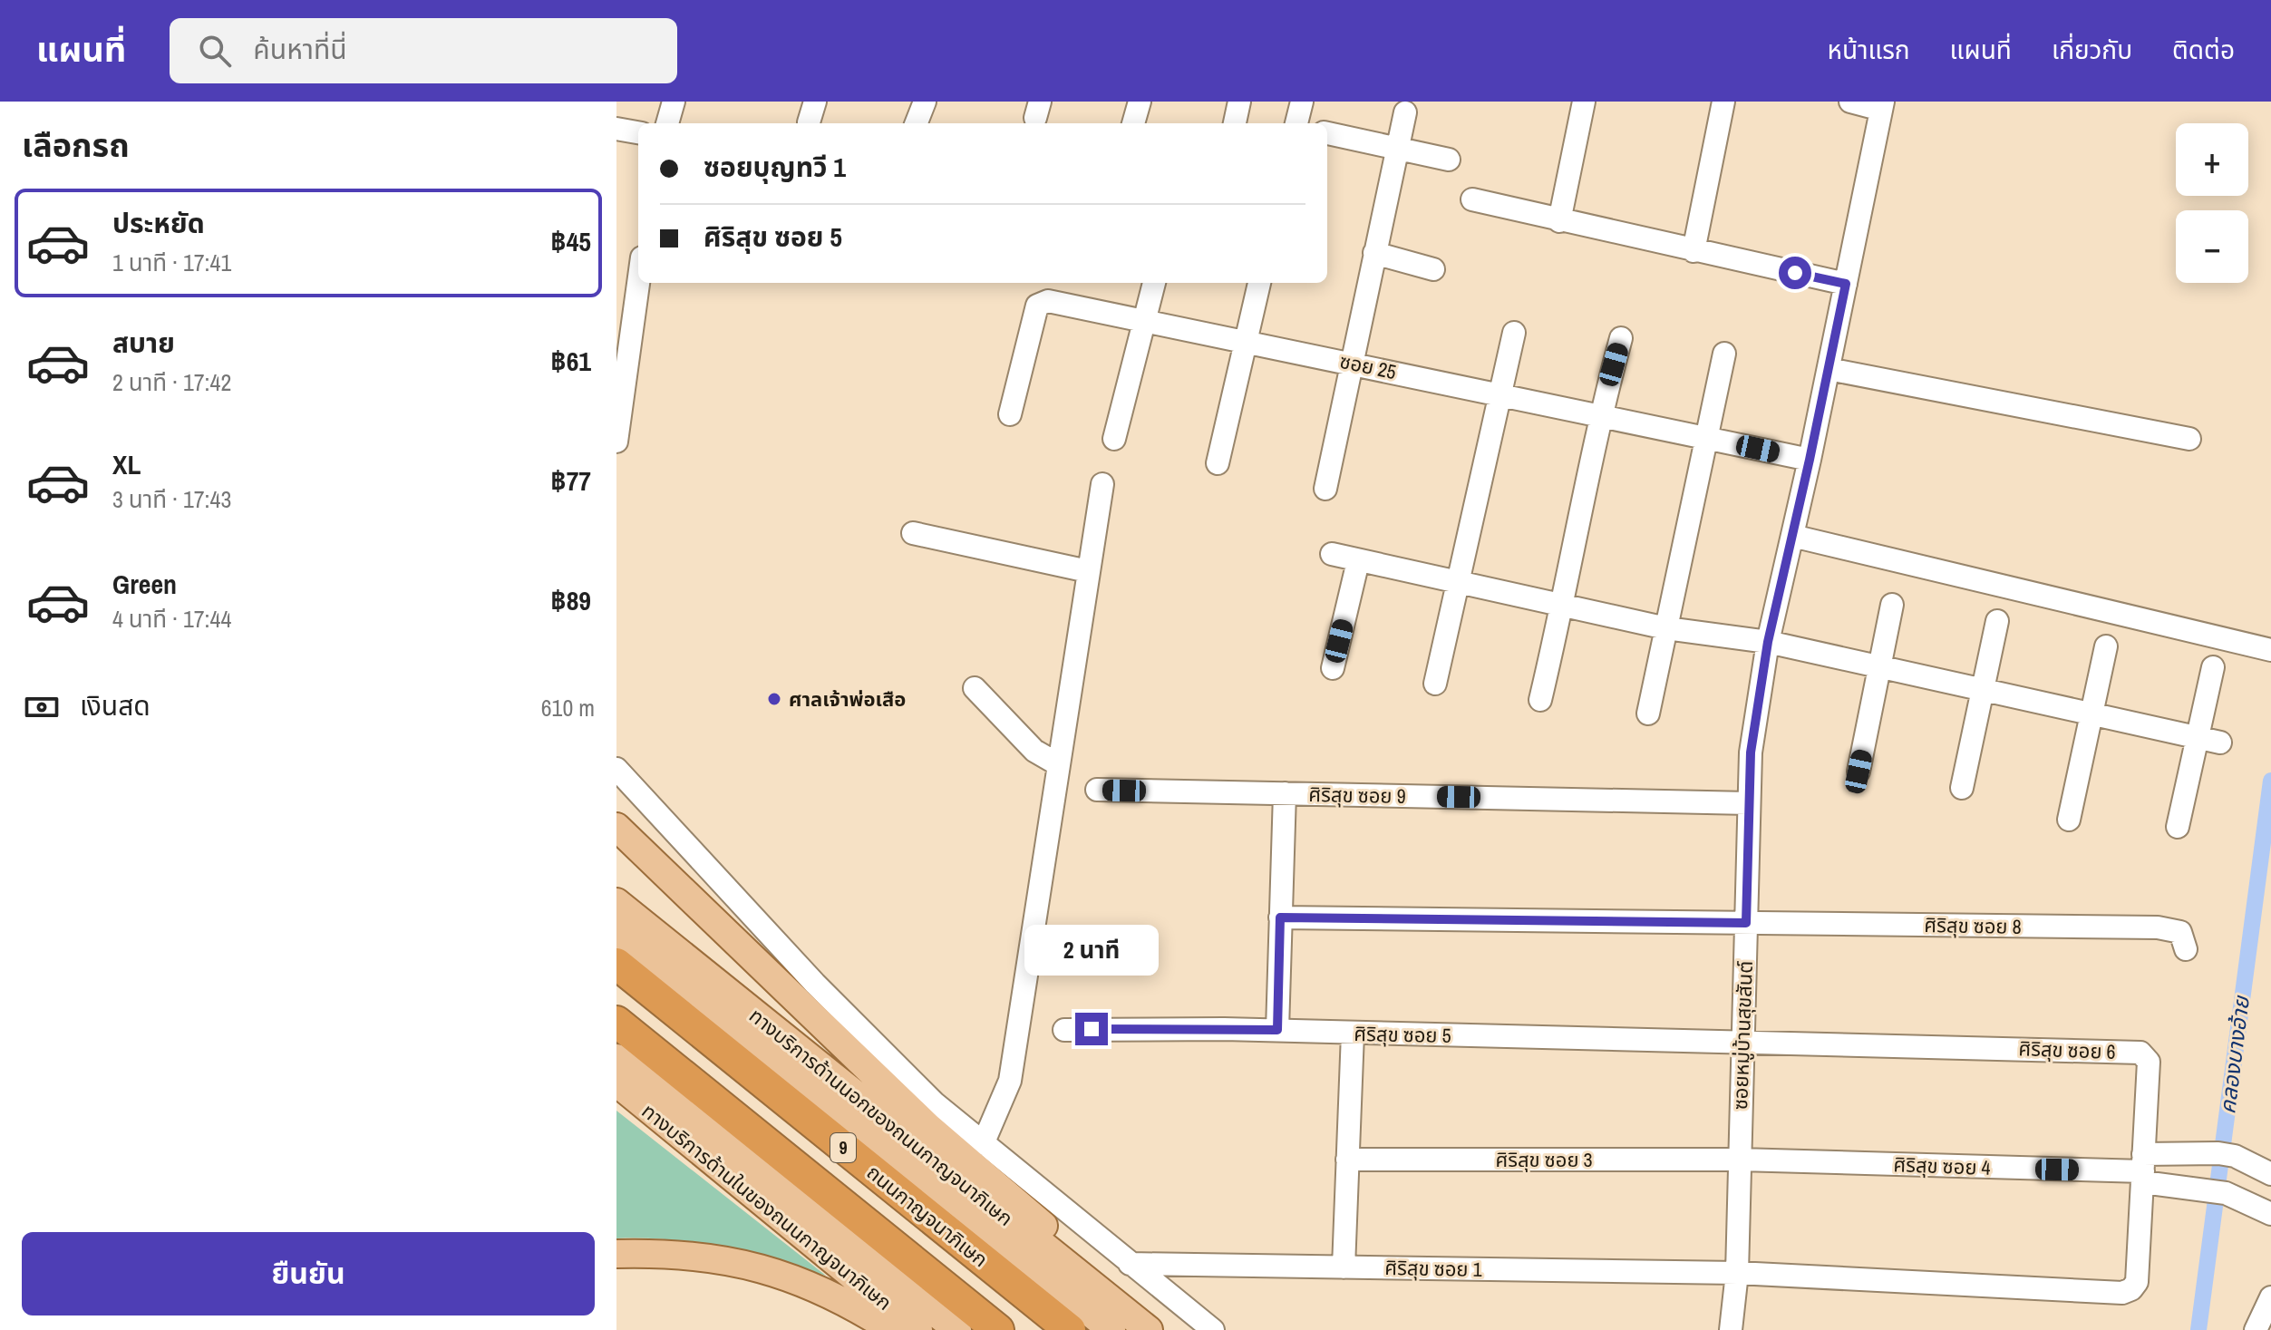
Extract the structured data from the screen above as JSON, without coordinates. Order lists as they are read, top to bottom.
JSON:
{
  "streets": {
    "highway": ["9", "ถนนกาญจนาภิเษก"],
    "main road": ["ทางบริการด้านนอกของถนนกาญจนาภิเษก", "ทางบริการด้านในของถนนกาญจนาภิเษก"],
    "street": [
      "ซอย 25",
      "ศิริสุข ซอย 9",
      "ศิริสุข ซอย 8",
      "ศิริสุข ซอย 5",
      "ซอยหมู่บ้านสุขสันต์",
      "ศิริสุข ซอย 6",
      "ศิริสุข ซอย 3",
      "ศิริสุข ซอย 4",
      "ศิริสุข ซอย 1"
    ]
  },
  "crossings": [
    ["ซอย 25", "ซอยหมู่บ้านสุขสันต์"],
    ["ศิริสุข ซอย 9", "ซอยหมู่บ้านสุขสันต์"],
    ["ศิริสุข ซอย 8", "ซอยหมู่บ้านสุขสันต์"],
    ["ศิริสุข ซอย 5", "ซอยหมู่บ้านสุขสันต์"],
    ["ศิริสุข ซอย 5", "ศิริสุข ซอย 6"],
    ["ซอยหมู่บ้านสุขสันต์", "ศิริสุข ซอย 6"],
    ["ซอยหมู่บ้านสุขสันต์", "ศิริสุข ซอย 3"],
    ["ซอยหมู่บ้านสุขสันต์", "ศิริสุข ซอย 4"],
    ["ซอยหมู่บ้านสุขสันต์", "ศิริสุข ซอย 1"],
    ["ศิริสุข ซอย 6", "ศิริสุข ซอย 4"],
    ["ศิริสุข ซอย 6", "ศิริสุข ซอย 1"],
    ["ศิริสุข ซอย 3", "ศิริสุข ซอย 4"]
  ],
  "water": ["คลองบางอ้าย"],
  "places": ["ศาลเจ้าพ่อเสือ"],
  "page": {
    "header": "แผนที่",
    "search": "ค้นหาที่นี่",
    "nav": [
      "หน้าแรก",
      "แผนที่",
      "เกี่ยวกับ",
      "ติดต่อ"
    ],
    "heading": "เลือกรถ",
    "map_buttons": ["+", "−"],
    "banner": ["ซอยบุญทวี 1", "ศิริสุข ซอย 5"],
    "list": [
      {
        "name": "ประหยัด",
        "note": "1 นาที · 17:41",
        "value": "฿45"
      },
      {
        "name": "สบาย",
        "note": "2 นาที · 17:42",
        "value": "฿61"
      },
      {
        "name": "XL",
        "note": "3 นาที · 17:43",
        "value": "฿77"
      },
      {
        "name": "Green",
        "note": "4 นาที · 17:44",
        "value": "฿89"
      }
    ],
    "pay": ["เงินสด", "610 m"],
    "bubble": "2 นาที",
    "buttons": "ยืนยัน"
  }
}
